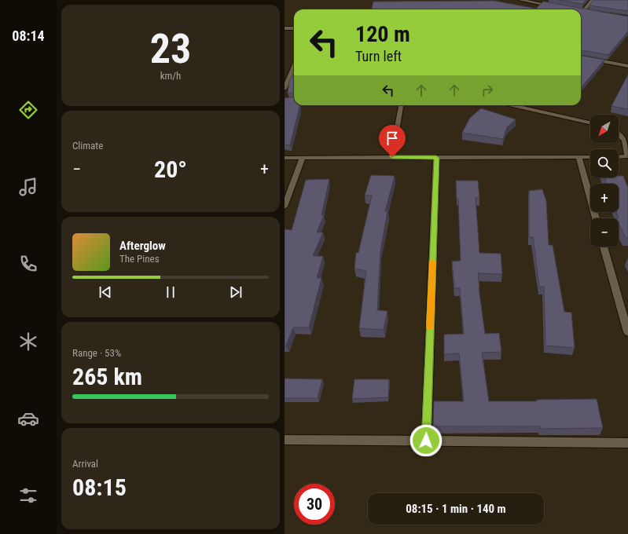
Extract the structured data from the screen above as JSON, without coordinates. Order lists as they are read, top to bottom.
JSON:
{
  "north": "bottom left",
  "page": {
    "tabs": "08:14",
    "tile": [
      ["23", "km/h"],
      "Climate",
      ["Range · 53%", "265 km"],
      ["Arrival", "08:15"]
    ],
    "turn": ["120 m", "Turn left"],
    "map_buttons": ["+", "−"],
    "heat": ["−", "20°", "+"],
    "song": ["Afterglow", "The Pines"],
    "limit": "30",
    "trip": "08:15 · 1 min · 140 m"
  }
}
